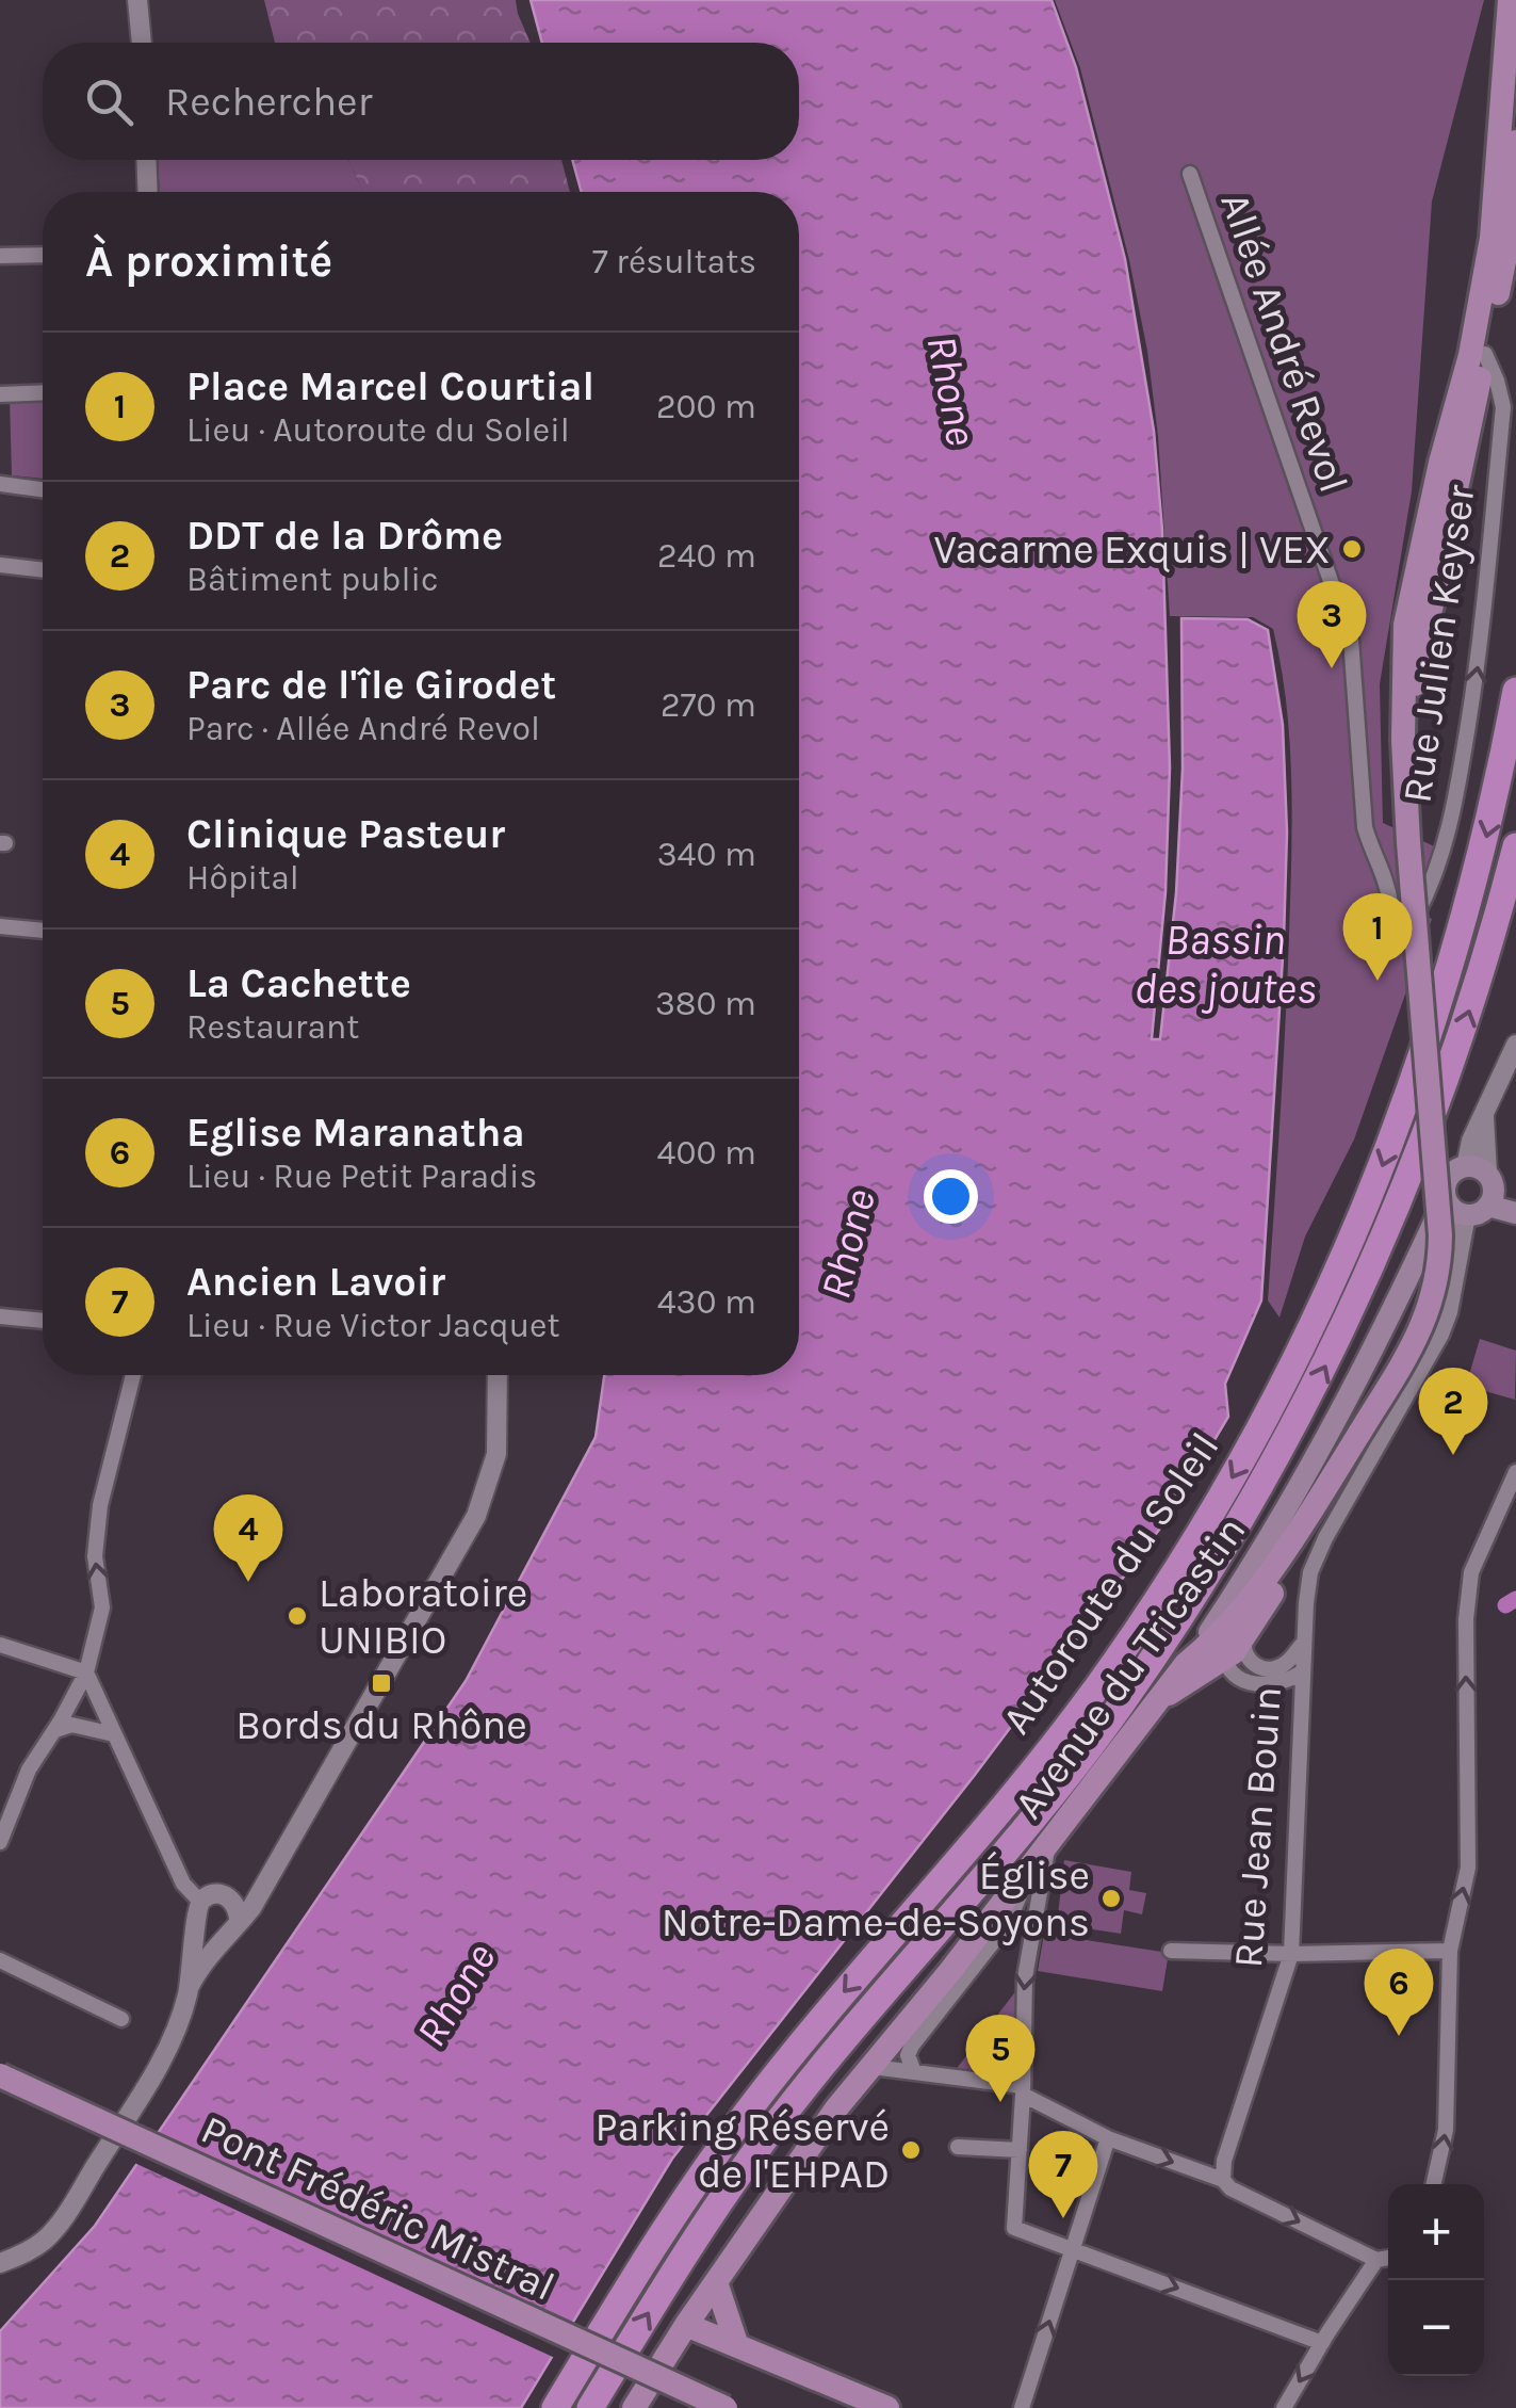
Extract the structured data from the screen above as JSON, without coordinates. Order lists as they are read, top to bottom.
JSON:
{
  "streets": {
    "highway": ["Autoroute du Soleil"],
    "main road": ["Avenue du Tricastin", "Pont Frédéric Mistral"],
    "street": ["Allée André Revol", "Rue Julien Keyser", "Rue Jean Bouin"]
  },
  "crossings": [
    ["Allée André Revol", "Rue Julien Keyser"],
    ["Avenue du Tricastin", "Rue Jean Bouin"]
  ],
  "one_way": ["Rue Julien Keyser"],
  "water": ["Rhone", "Bassin des joutes"],
  "places": {
    "other": [
      "Vacarme Exquis | VEX",
      "Laboratoire UNIBIO",
      "Église Notre-Dame-de-Soyons",
      "Parking Réservé de l'EHPAD"
    ],
    "transit": ["Bords du Rhône"]
  },
  "page": {
    "search": "Rechercher",
    "heading": ["À proximité", "7 résultats"],
    "list": [
      {
        "mark": "1",
        "name": "Place Marcel Courtial",
        "note": "Lieu · Autoroute du Soleil",
        "value": "200 m"
      },
      {
        "mark": "2",
        "name": "DDT de la Drôme",
        "note": "Bâtiment public",
        "value": "240 m"
      },
      {
        "mark": "3",
        "name": "Parc de l'île Girodet",
        "note": "Parc · Allée André Revol",
        "value": "270 m"
      },
      {
        "mark": "4",
        "name": "Clinique Pasteur",
        "note": "Hôpital",
        "value": "340 m"
      },
      {
        "mark": "5",
        "name": "La Cachette",
        "note": "Restaurant",
        "value": "380 m"
      },
      {
        "mark": "6",
        "name": "Eglise Maranatha",
        "note": "Lieu · Rue Petit Paradis",
        "value": "400 m"
      },
      {
        "mark": "7",
        "name": "Ancien Lavoir",
        "note": "Lieu · Rue Victor Jacquet",
        "value": "430 m"
      }
    ],
    "pins": [
      "3",
      "1",
      "2",
      "4",
      "6",
      "5",
      "7"
    ],
    "map_buttons": ["+", "−"]
  }
}
